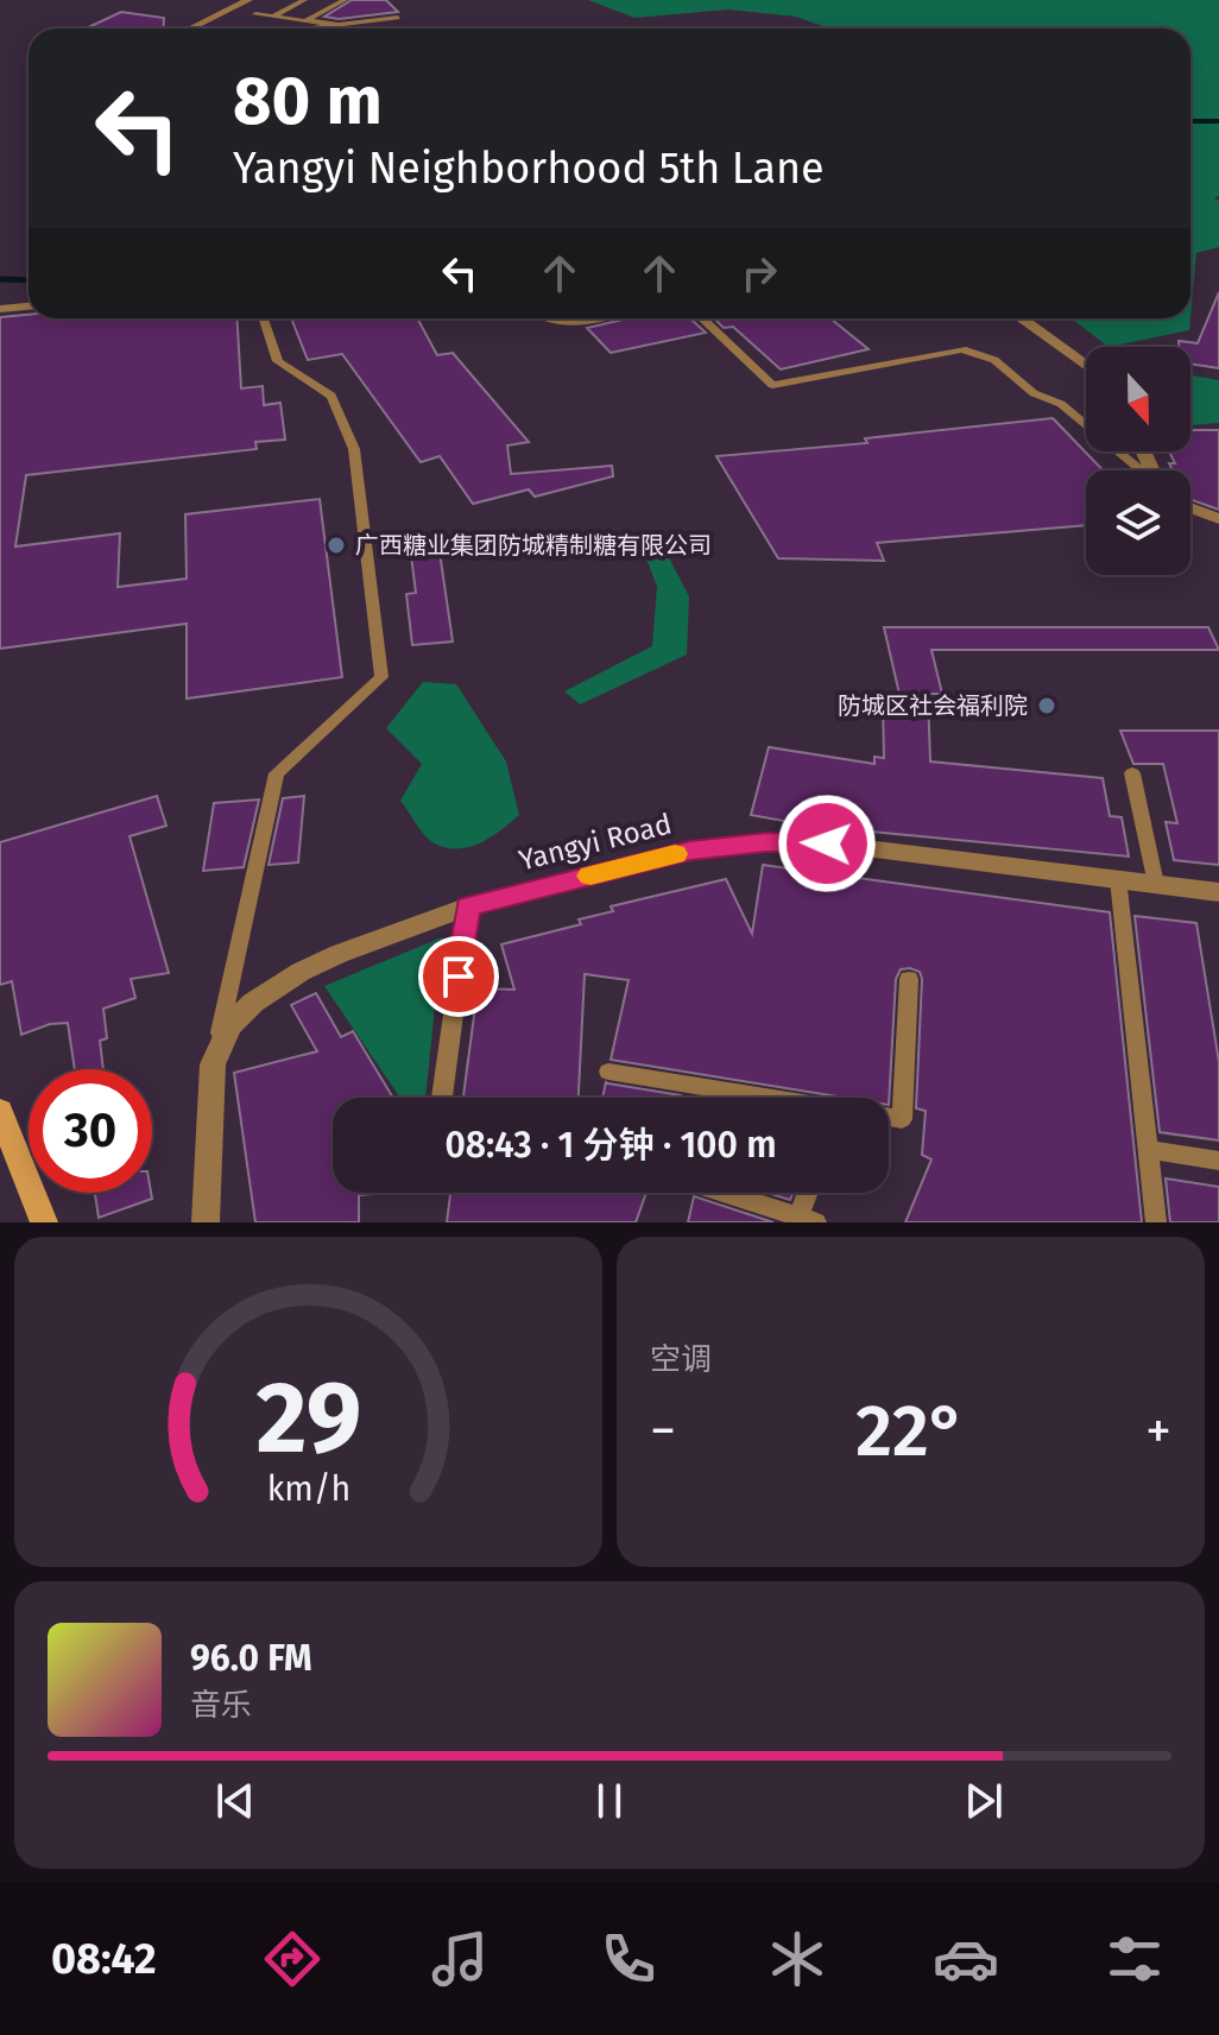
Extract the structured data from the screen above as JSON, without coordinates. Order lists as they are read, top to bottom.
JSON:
{
  "streets": {
    "street": ["Yangyi Road"]
  },
  "places": ["广西糖业集团防城精制糖有限公司", "防城区社会福利院"],
  "north": "bottom",
  "page": {
    "turn": ["80 m", "Yangyi Neighborhood 5th Lane"],
    "limit": "30",
    "trip": "08:43 · 1 分钟 · 100 m",
    "tile": "空调",
    "heat": ["−", "22°", "+"],
    "song": ["96.0 FM", "音乐"],
    "tabs": "08:42",
    "gauge": ["29", "km/h"]
  }
}
